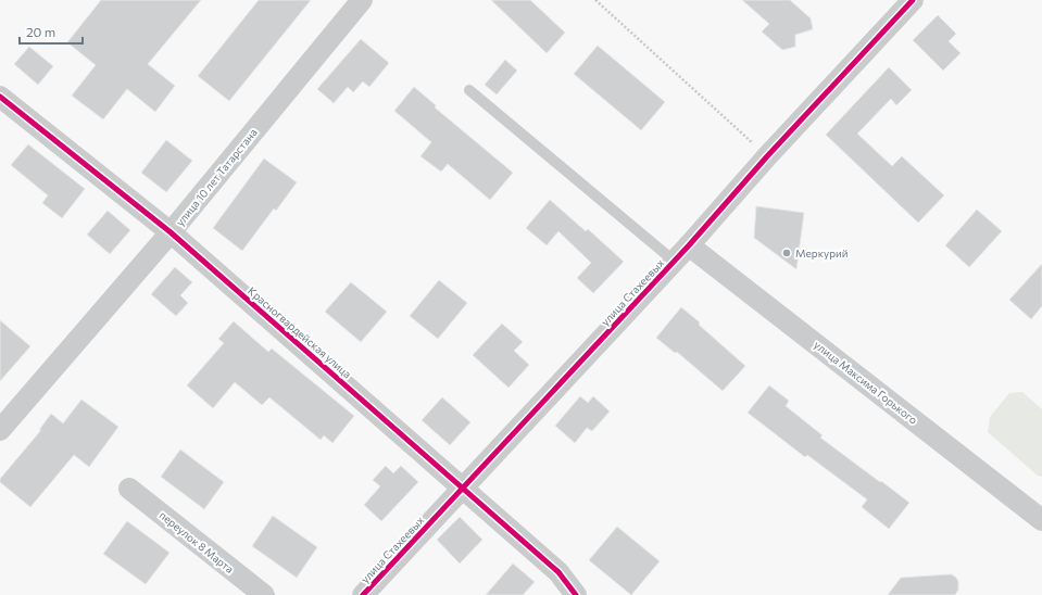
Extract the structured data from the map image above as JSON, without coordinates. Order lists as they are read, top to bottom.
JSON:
{
  "streets": {
    "street": [
      "улица 10 лет Татарстана",
      "улица Стахеевых",
      "Красногвардейская улица",
      "улица Максима Горького",
      "переулок 8 Марта"
    ]
  },
  "crossings": [
    ["улица 10 лет Татарстана", "Красногвардейская улица"],
    ["улица Стахеевых", "Красногвардейская улица"],
    ["улица Стахеевых", "улица Максима Горького"]
  ],
  "places": ["Меркурий"],
  "scale_bar": "20 m"
}
